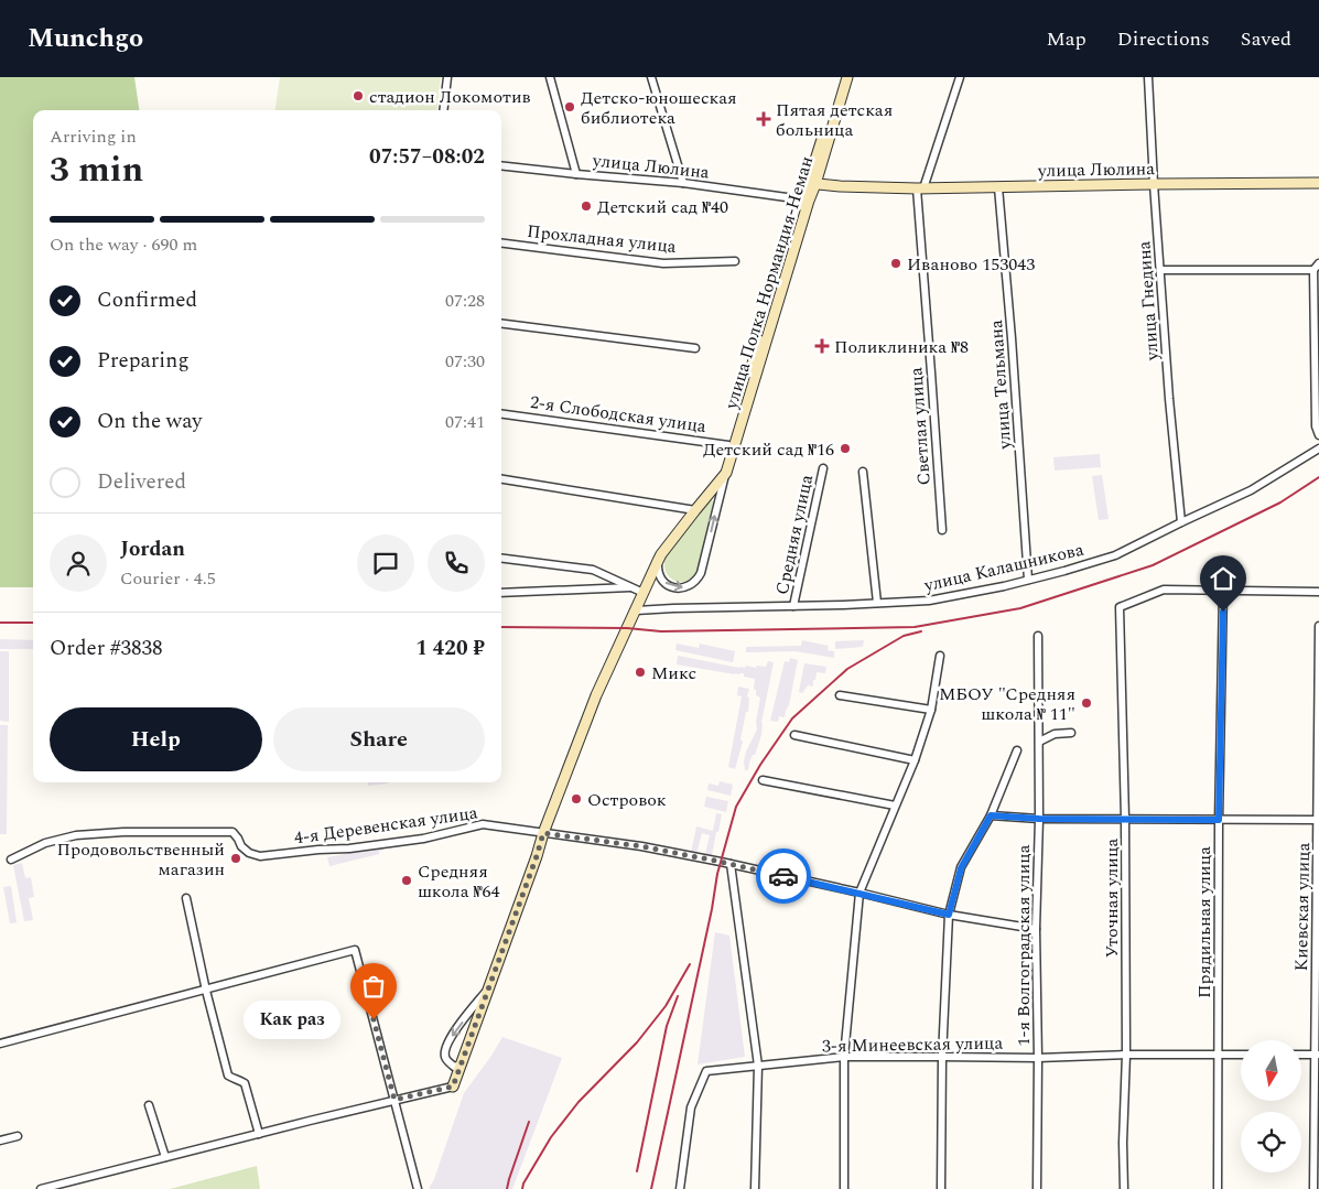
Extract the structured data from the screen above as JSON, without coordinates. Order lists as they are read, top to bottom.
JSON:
{
  "streets": {
    "street": [
      "улица Люлина",
      "Прохладная улица",
      "улица Полка Нормандия-Неман",
      "улица Гнедина",
      "улица Тельмана",
      "2-я Слободская улица",
      "Светлая улица",
      "Средняя улица",
      "улица Калашникова",
      "4-я Деревенская улица",
      "Уточная улица",
      "Киевская улица",
      "Прядильная улица",
      "1-я Волгоградская улица",
      "3-я Минеевская улица"
    ]
  },
  "crossings": [
    ["улица Люлина", "улица Полка Нормандия-Неман"],
    ["улица Люлина", "улица Гнедина"],
    ["улица Люлина", "улица Тельмана"],
    ["улица Люлина", "Светлая улица"],
    ["улица Полка Нормандия-Неман", "2-я Слободская улица"],
    ["улица Полка Нормандия-Неман", "улица Калашникова"],
    ["улица Полка Нормандия-Неман", "4-я Деревенская улица"],
    ["улица Гнедина", "улица Калашникова"],
    ["улица Тельмана", "улица Калашникова"],
    ["Средняя улица", "улица Калашникова"],
    ["4-я Деревенская улица", "1-я Волгоградская улица"],
    ["Уточная улица", "Прядильная улица"],
    ["Уточная улица", "3-я Минеевская улица"],
    ["Прядильная улица", "3-я Минеевская улица"],
    ["1-я Волгоградская улица", "3-я Минеевская улица"]
  ],
  "places": {
    "other": [
      "стадион Локомотив",
      "Детско-юношеская библиотека",
      "Детский сад №40",
      "Иваново 153043",
      "Детский сад №16",
      "Микс",
      "МБОУ \"Средняя школа № 11\"",
      "Островок",
      "Продовольственный магазин",
      "Средняя школа №64",
      "Как раз"
    ],
    "health": ["Пятая детская больница", "Поликлиника №8"]
  },
  "north": "bottom",
  "page": {
    "header": "Munchgo",
    "nav": ["Map", "Directions", "Saved"],
    "heading": ["3 min", "Arriving in", "07:57–08:02"],
    "panel": [
      "Jordan",
      "Courier · 4.5",
      "Order #3838",
      "1 420 ₽"
    ],
    "bar": "On the way · 690 m",
    "list": [
      ["Confirmed", "07:28"],
      ["Preparing", "07:30"],
      ["On the way", "07:41"],
      "Delivered"
    ],
    "buttons": ["Help", "Share"],
    "bubble": "Как раз"
  }
}
